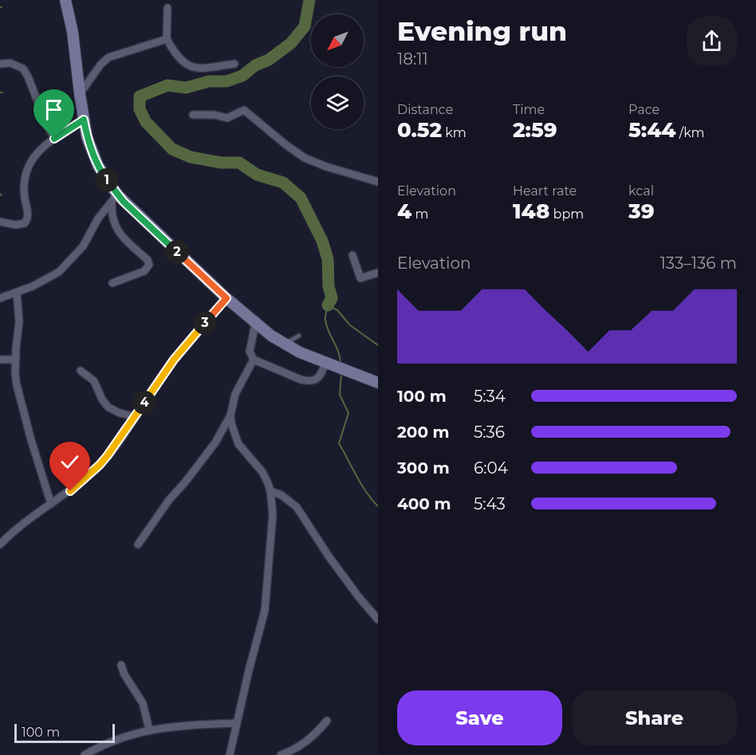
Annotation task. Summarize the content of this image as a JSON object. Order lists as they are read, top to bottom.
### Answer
{
  "scale_bar": "100 m",
  "north": "bottom left",
  "page": {
    "heading": ["Evening run", "18:11"],
    "stats": [
      ["Distance", "0.52 km"],
      ["Time", "2:59"],
      ["Pace", "5:44 /km"],
      ["Elevation", "4 m"],
      ["Heart rate", "148 bpm"],
      ["kcal", "39"]
    ],
    "pins": [
      "1",
      "2",
      "3",
      "4"
    ],
    "chart": ["Elevation", "133–136 m"],
    "list": [
      {
        "name": "100 m",
        "note": "5:34"
      },
      {
        "name": "200 m",
        "note": "5:36"
      },
      {
        "name": "300 m",
        "note": "6:04"
      },
      {
        "name": "400 m",
        "note": "5:43"
      }
    ],
    "buttons": ["Save", "Share"],
    "scale": "100 m"
  }
}
